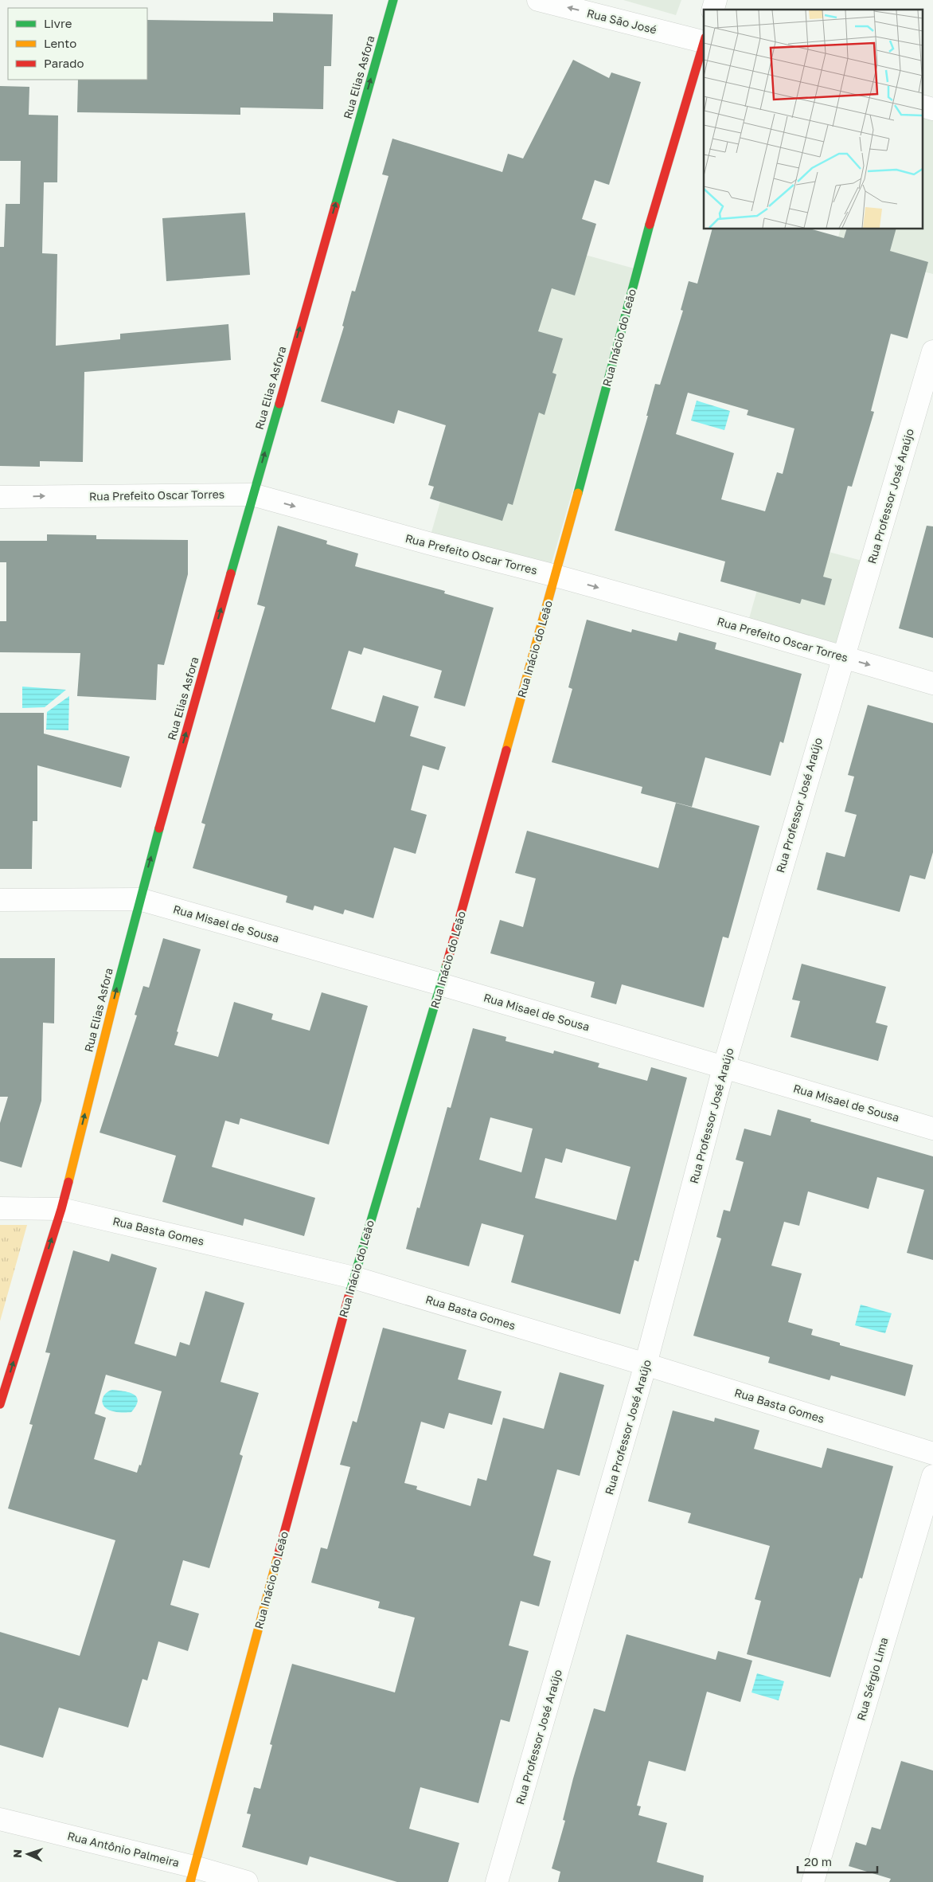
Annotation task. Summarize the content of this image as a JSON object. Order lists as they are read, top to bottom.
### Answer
{
  "streets": {
    "street": [
      "Rua São José",
      "Rua Elias Asfora",
      "Rua Inácio do Leão",
      "Rua Prefeito Oscar Torres",
      "Rua Professor José Araújo",
      "Rua Misael de Sousa",
      "Rua Basta Gomes",
      "Rua Sérgio Lima",
      "Rua Antônio Palmeira"
    ]
  },
  "crossings": [
    ["Rua Elias Asfora", "Rua Prefeito Oscar Torres"],
    ["Rua Elias Asfora", "Rua Misael de Sousa"],
    ["Rua Elias Asfora", "Rua Basta Gomes"],
    ["Rua Inácio do Leão", "Rua Prefeito Oscar Torres"],
    ["Rua Inácio do Leão", "Rua Misael de Sousa"],
    ["Rua Inácio do Leão", "Rua Basta Gomes"],
    ["Rua Inácio do Leão", "Rua Antônio Palmeira"],
    ["Rua Prefeito Oscar Torres", "Rua Professor José Araújo"],
    ["Rua Professor José Araújo", "Rua Misael de Sousa"],
    ["Rua Professor José Araújo", "Rua Basta Gomes"]
  ],
  "one_way": ["Rua São José", "Rua Elias Asfora", "Rua Prefeito Oscar Torres"],
  "legend": ["Livre", "Lento", "Parado"],
  "scale_bar": "20 m",
  "north": "left"
}
